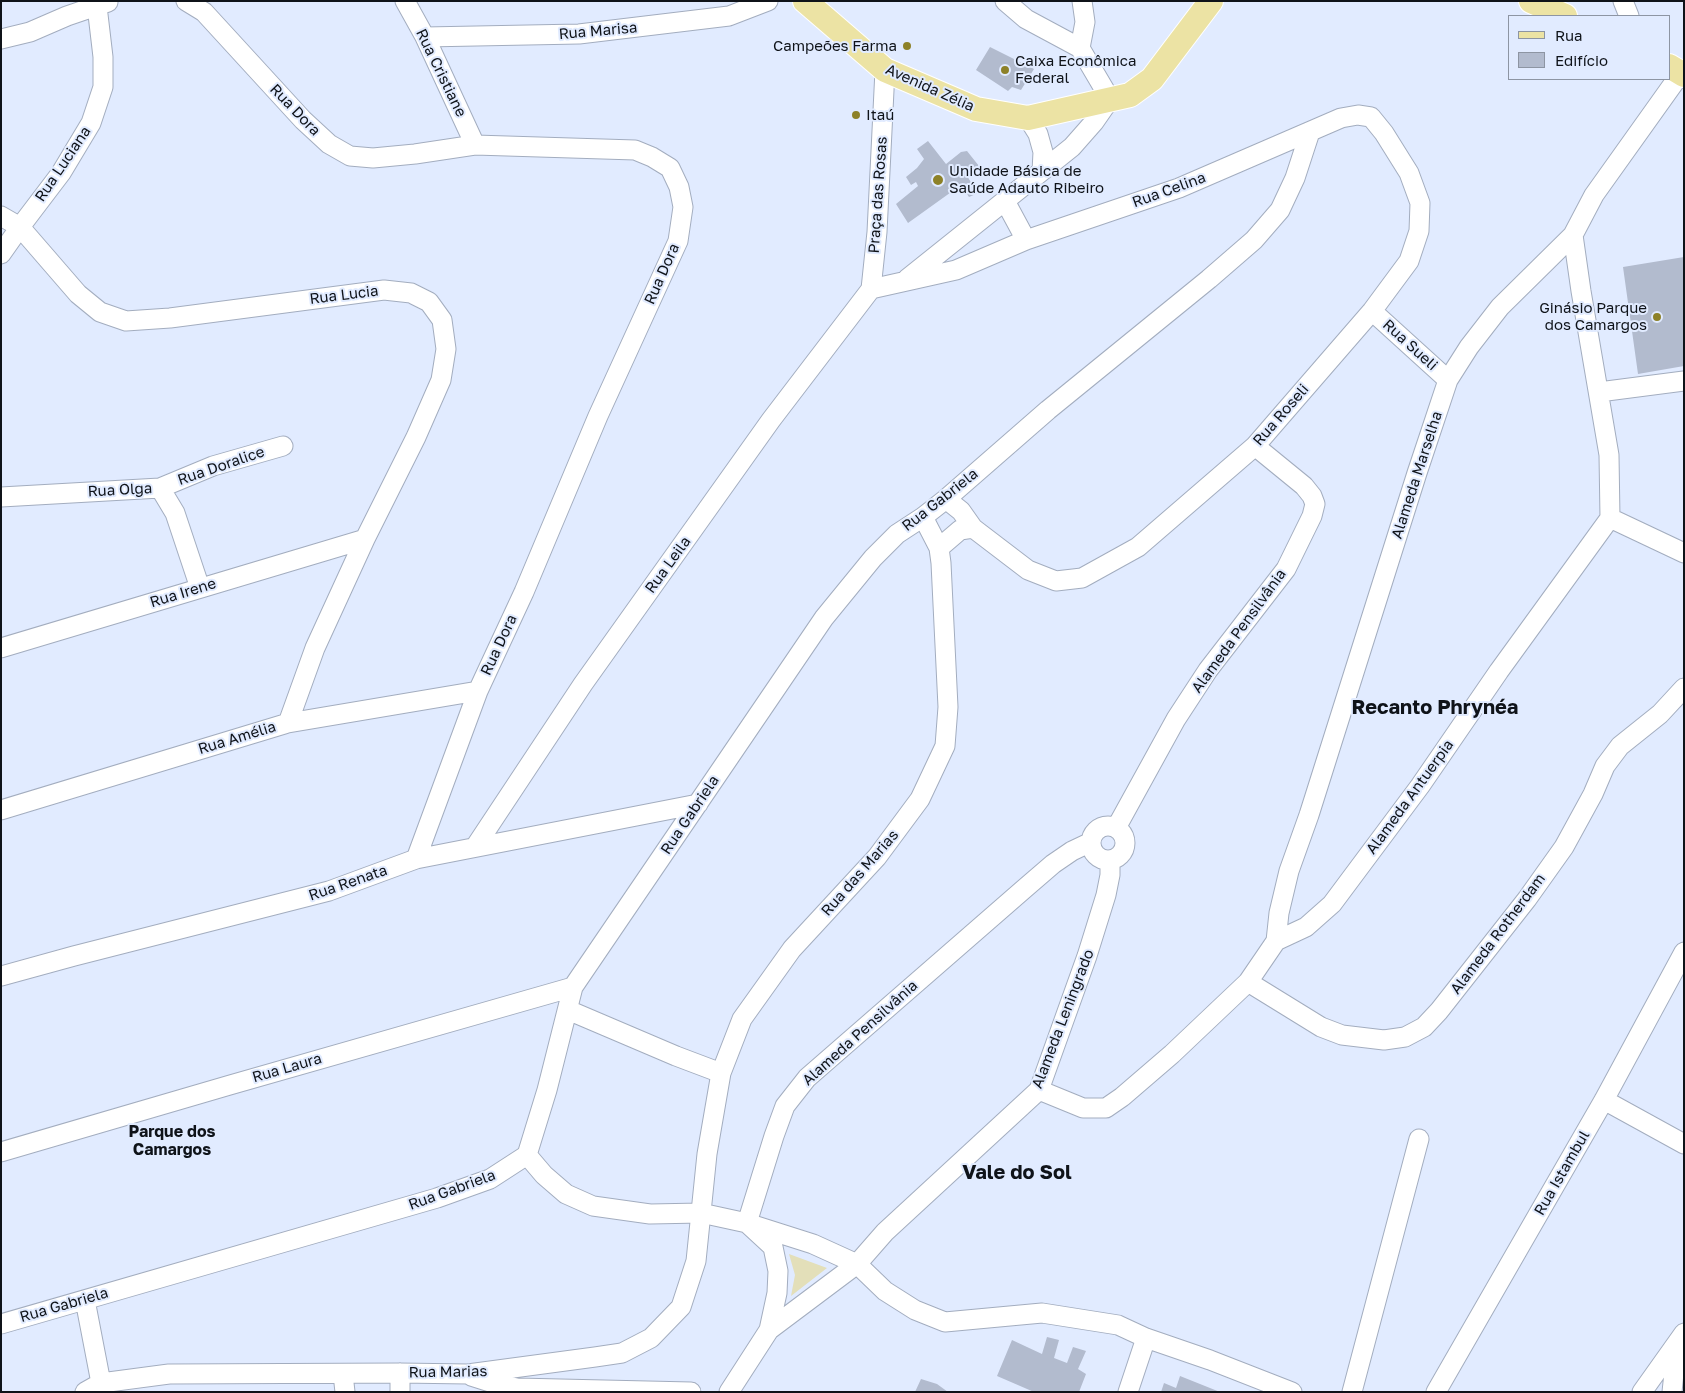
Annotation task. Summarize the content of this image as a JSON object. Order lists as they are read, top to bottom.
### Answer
{
  "streets": {
    "main road": ["Avenida Zélia"],
    "street": [
      "Rua Marisa",
      "Rua Cristiane",
      "Rua Dora",
      "Rua Luciana",
      "Rua Celina",
      "Praça das Rosas",
      "Rua Lucia",
      "Rua Sueli",
      "Rua Roseli",
      "Rua Doralice",
      "Alameda Marselha",
      "Rua Olga",
      "Rua Gabriela",
      "Rua Leila",
      "Rua Irene",
      "Alameda Pensilvânia",
      "Rua Amélia",
      "Alameda Antuerpia",
      "Rua das Marias",
      "Rua Renata",
      "Alameda Rotherdam",
      "Alameda Leningrado",
      "Rua Laura",
      "Rua Istambul",
      "Rua Marias"
    ]
  },
  "crossings": [
    ["Rua Marisa", "Rua Cristiane"],
    ["Rua Cristiane", "Rua Dora"],
    ["Avenida Zélia", "Praça das Rosas"],
    ["Rua Dora", "Rua Amélia"],
    ["Rua Dora", "Rua Renata"],
    ["Rua Luciana", "Rua Lucia"],
    ["Rua Celina", "Praça das Rosas"],
    ["Rua Celina", "Rua Roseli"],
    ["Rua Celina", "Rua Gabriela"],
    ["Rua Celina", "Rua Leila"],
    ["Praça das Rosas", "Rua Leila"],
    ["Rua Lucia", "Rua Irene"],
    ["Rua Lucia", "Rua Amélia"],
    ["Rua Sueli", "Rua Roseli"],
    ["Rua Sueli", "Alameda Marselha"],
    ["Rua Roseli", "Rua Gabriela"],
    ["Rua Roseli", "Alameda Pensilvânia"],
    ["Rua Doralice", "Rua Olga"],
    ["Alameda Marselha", "Alameda Antuerpia"],
    ["Rua Olga", "Rua Irene"],
    ["Rua Gabriela", "Rua das Marias"],
    ["Rua Gabriela", "Rua Renata"],
    ["Rua Gabriela", "Rua Laura"],
    ["Rua Leila", "Rua Renata"],
    ["Alameda Pensilvânia", "Alameda Leningrado"],
    ["Rua das Marias", "Rua Marias"]
  ],
  "districts": ["Recanto Phrynéa", "Parque dos Camargos", "Vale do Sol"],
  "places": [
    "Campeões Farma",
    "Caixa Econômica Federal",
    "Itaú",
    "Unidade Básica de Saúde Adauto Ribeiro",
    "Ginásio Parque dos Camargos"
  ],
  "legend": ["Rua", "Edifício"]
}
